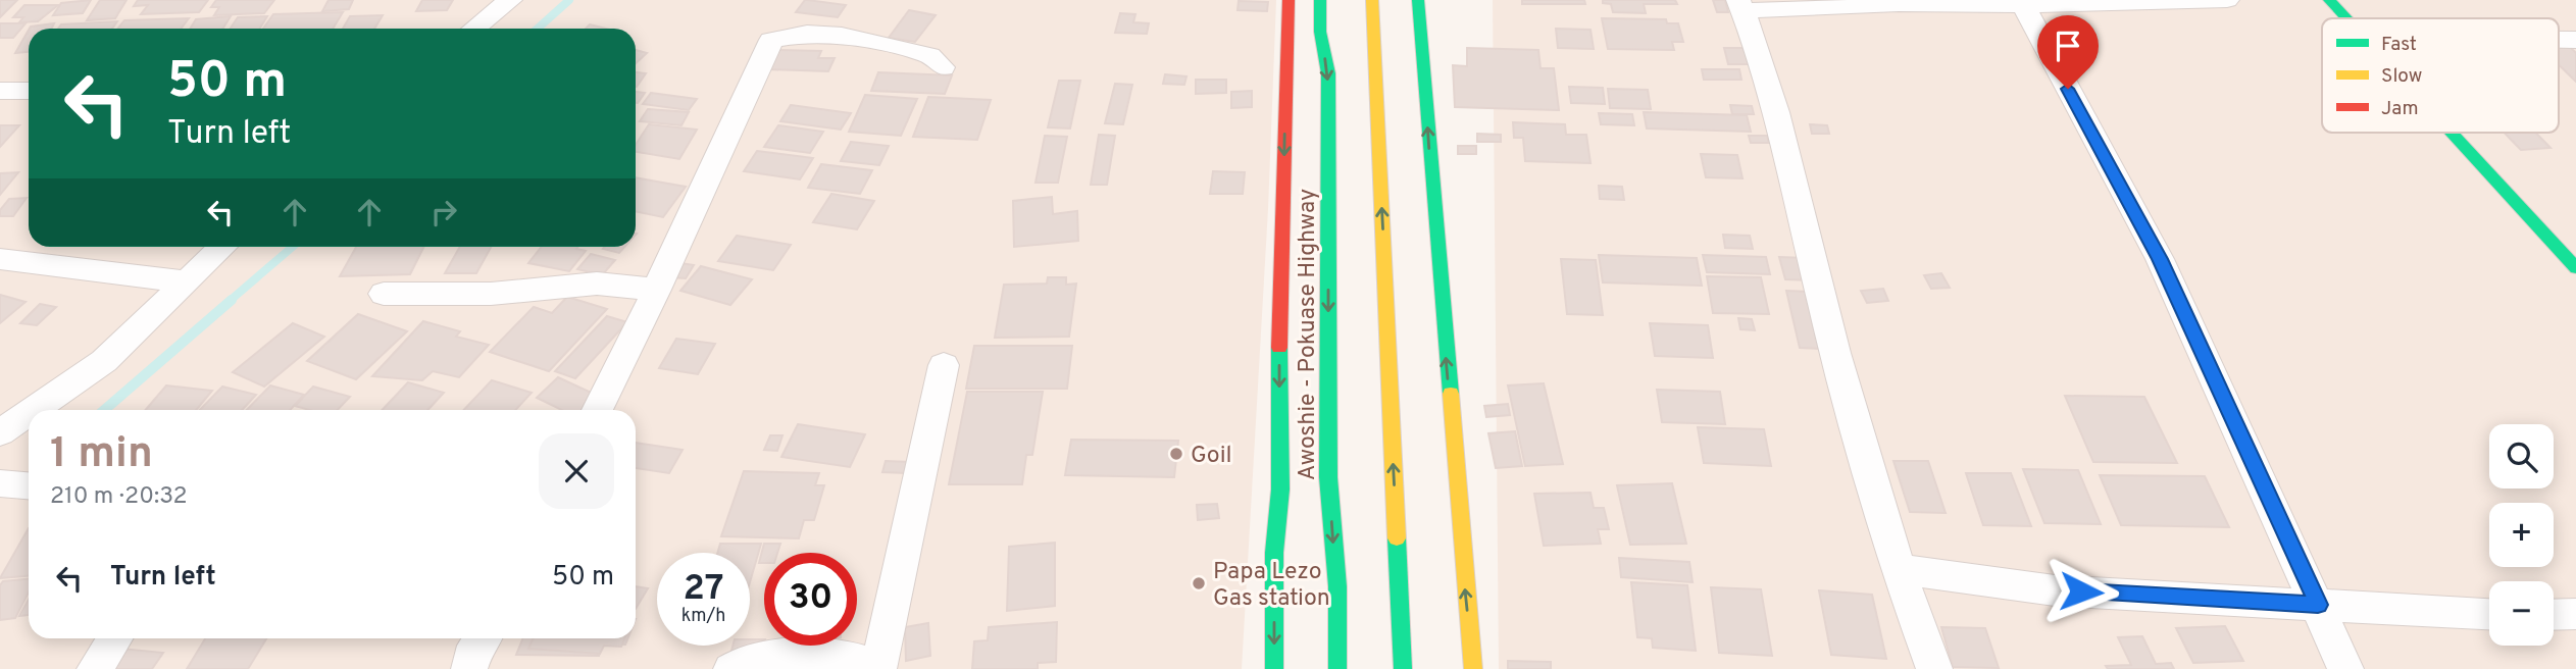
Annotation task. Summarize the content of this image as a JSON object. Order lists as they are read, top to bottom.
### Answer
{
  "streets": {
    "street": ["Awoshie - Pokuase Highway"]
  },
  "places": ["Goil", "Papa Lezo Gas station"],
  "legend": ["Fast", "Slow", "Jam"],
  "page": {
    "turn": ["50 m", "Turn left"],
    "heading": ["1 min", "210 m · 20:32"],
    "map_buttons": ["+", "−"],
    "list": [
      {
        "name": "Turn left",
        "value": "50 m"
      }
    ],
    "speed": "27 km/h",
    "limit": "30"
  }
}
